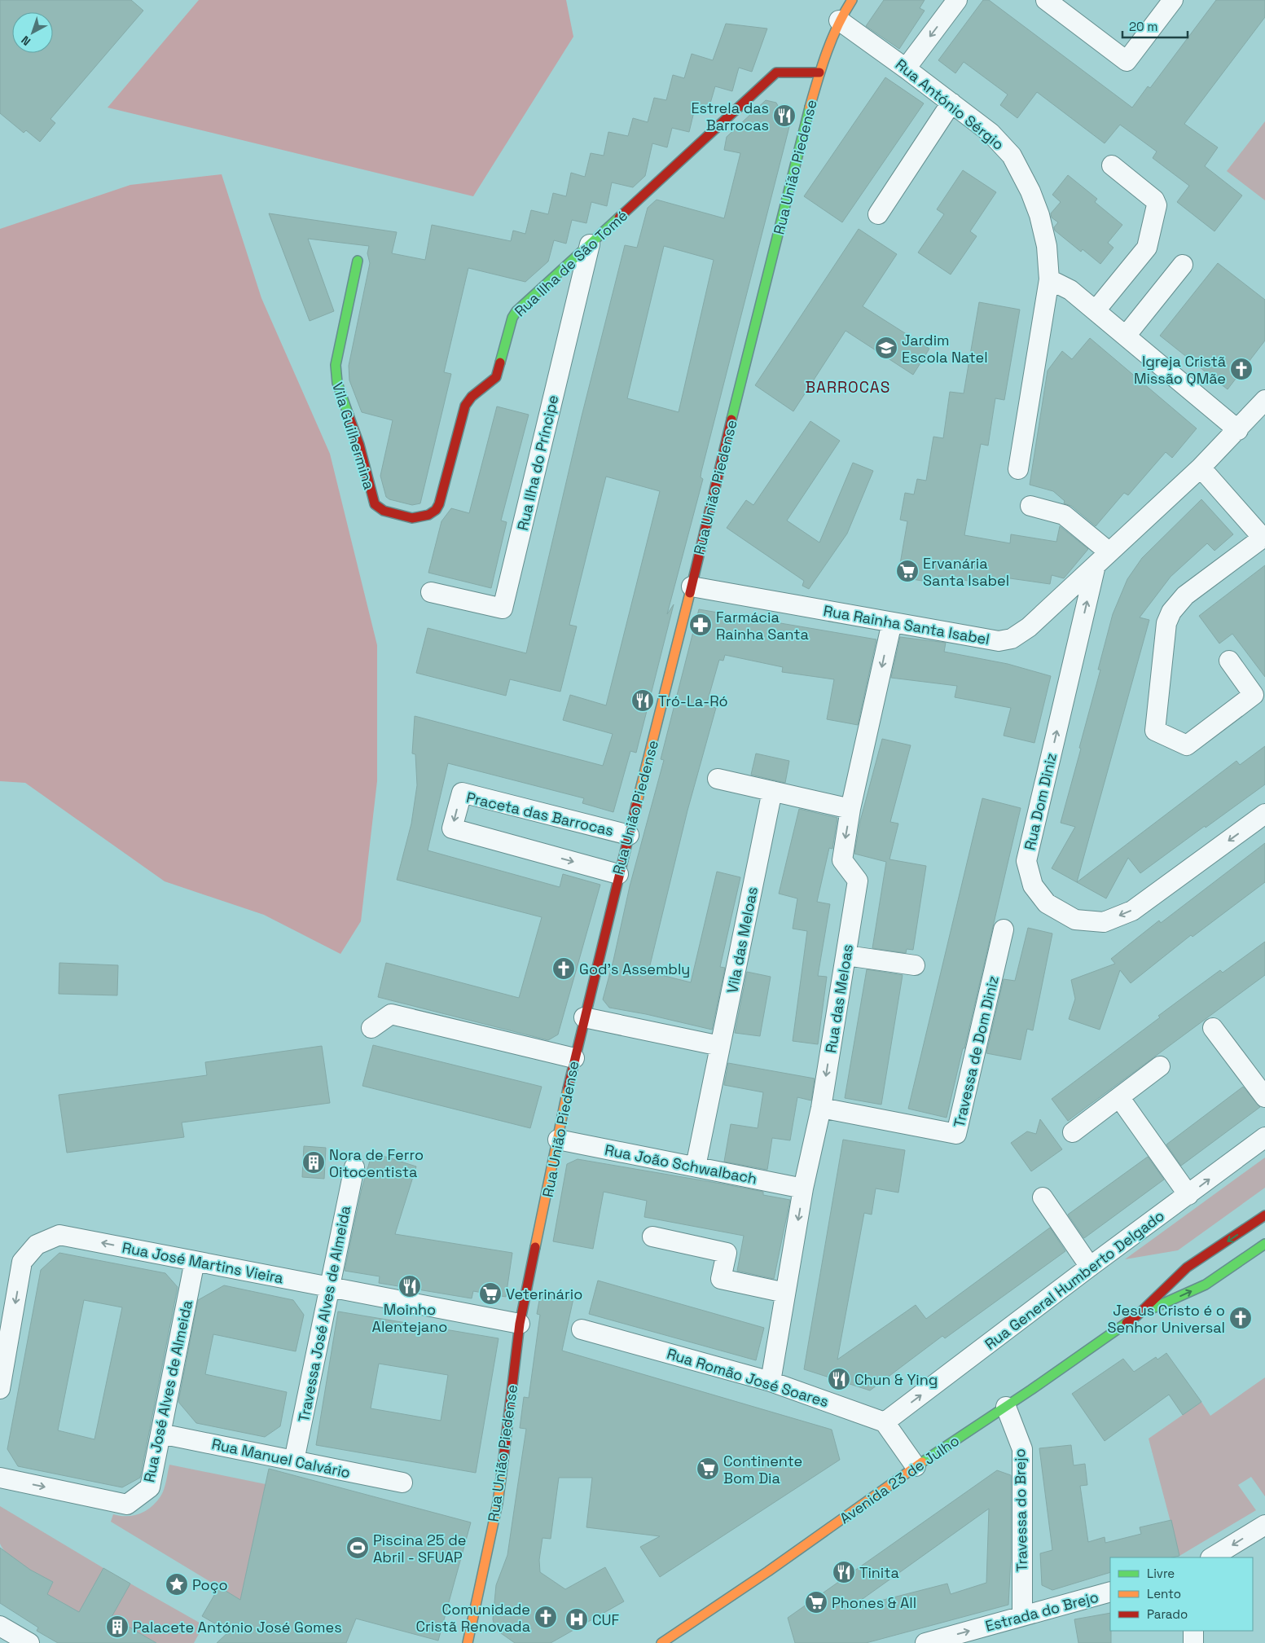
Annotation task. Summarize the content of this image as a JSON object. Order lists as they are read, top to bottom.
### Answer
{
  "streets": {
    "street": [
      "Rua António Sérgio",
      "Rua União Piedense",
      "Rua Ilha de São Tomé",
      "Vila Guilhermina",
      "Rua Ilha do Príncipe",
      "Rua Rainha Santa Isabel",
      "Rua Dom Diniz",
      "Praceta das Barrocas",
      "Vila das Meloas",
      "Rua das Meloas",
      "Travessa de Dom Diniz",
      "Rua João Schwalbach",
      "Rua José Martins Vieira",
      "Rua General Humberto Delgado",
      "Travessa José Alves de Almeida",
      "Rua Romão José Soares",
      "Rua José Alves de Almeida",
      "Rua Manuel Calvário",
      "Avenida 23 de Julho",
      "Travessa do Brejo",
      "Estrada do Brejo"
    ]
  },
  "crossings": [
    ["Rua António Sérgio", "Rua União Piedense"],
    ["Rua União Piedense", "Rua Ilha de São Tomé"],
    ["Rua União Piedense", "Rua Rainha Santa Isabel"],
    ["Rua União Piedense", "Praceta das Barrocas"],
    ["Rua União Piedense", "Rua João Schwalbach"],
    ["Rua União Piedense", "Rua José Martins Vieira"],
    ["Rua Ilha de São Tomé", "Vila Guilhermina"],
    ["Rua Ilha de São Tomé", "Rua Ilha do Príncipe"],
    ["Rua Rainha Santa Isabel", "Rua Dom Diniz"],
    ["Rua Rainha Santa Isabel", "Rua das Meloas"],
    ["Vila das Meloas", "Rua João Schwalbach"],
    ["Rua das Meloas", "Travessa de Dom Diniz"],
    ["Rua das Meloas", "Rua João Schwalbach"],
    ["Rua das Meloas", "Rua Romão José Soares"],
    ["Rua José Martins Vieira", "Travessa José Alves de Almeida"],
    ["Rua José Martins Vieira", "Rua José Alves de Almeida"],
    ["Rua General Humberto Delgado", "Rua Romão José Soares"],
    ["Travessa José Alves de Almeida", "Rua Manuel Calvário"],
    ["Rua José Alves de Almeida", "Rua Manuel Calvário"],
    ["Avenida 23 de Julho", "Travessa do Brejo"],
    ["Travessa do Brejo", "Estrada do Brejo"]
  ],
  "one_way": ["Rua das Meloas", "Rua General Humberto Delgado", "Estrada do Brejo"],
  "districts": ["BARROCAS"],
  "places": {
    "restaurant": [
      "Estrela das Barrocas",
      "Tró-La-Ró",
      "Moinho Alentejano",
      "Chun & Ying",
      "Tinita"
    ],
    "school or university": ["Jardim Escola Natel"],
    "church": [
      "Igreja Cristã Missão QMãe",
      "God's Assembly",
      "Jesus Cristo é o Senhor Universal",
      "Comunidade Cristã Renovada"
    ],
    "supermarket": [
      "Ervanária Santa Isabel",
      "Veterinário",
      "Continente Bom Dia",
      "Phones & All"
    ],
    "pharmacy": ["Farmácia Rainha Santa"],
    "building": ["Nora de Ferro Oitocentista", "Palacete António José Gomes"],
    "sports": ["Piscina 25 de Abril - SFUAP"],
    "place": ["Poço"],
    "hospital": ["CUF"]
  },
  "legend": ["Livre", "Lento", "Parado"],
  "scale_bar": "20 m",
  "north": "bottom left"
}
